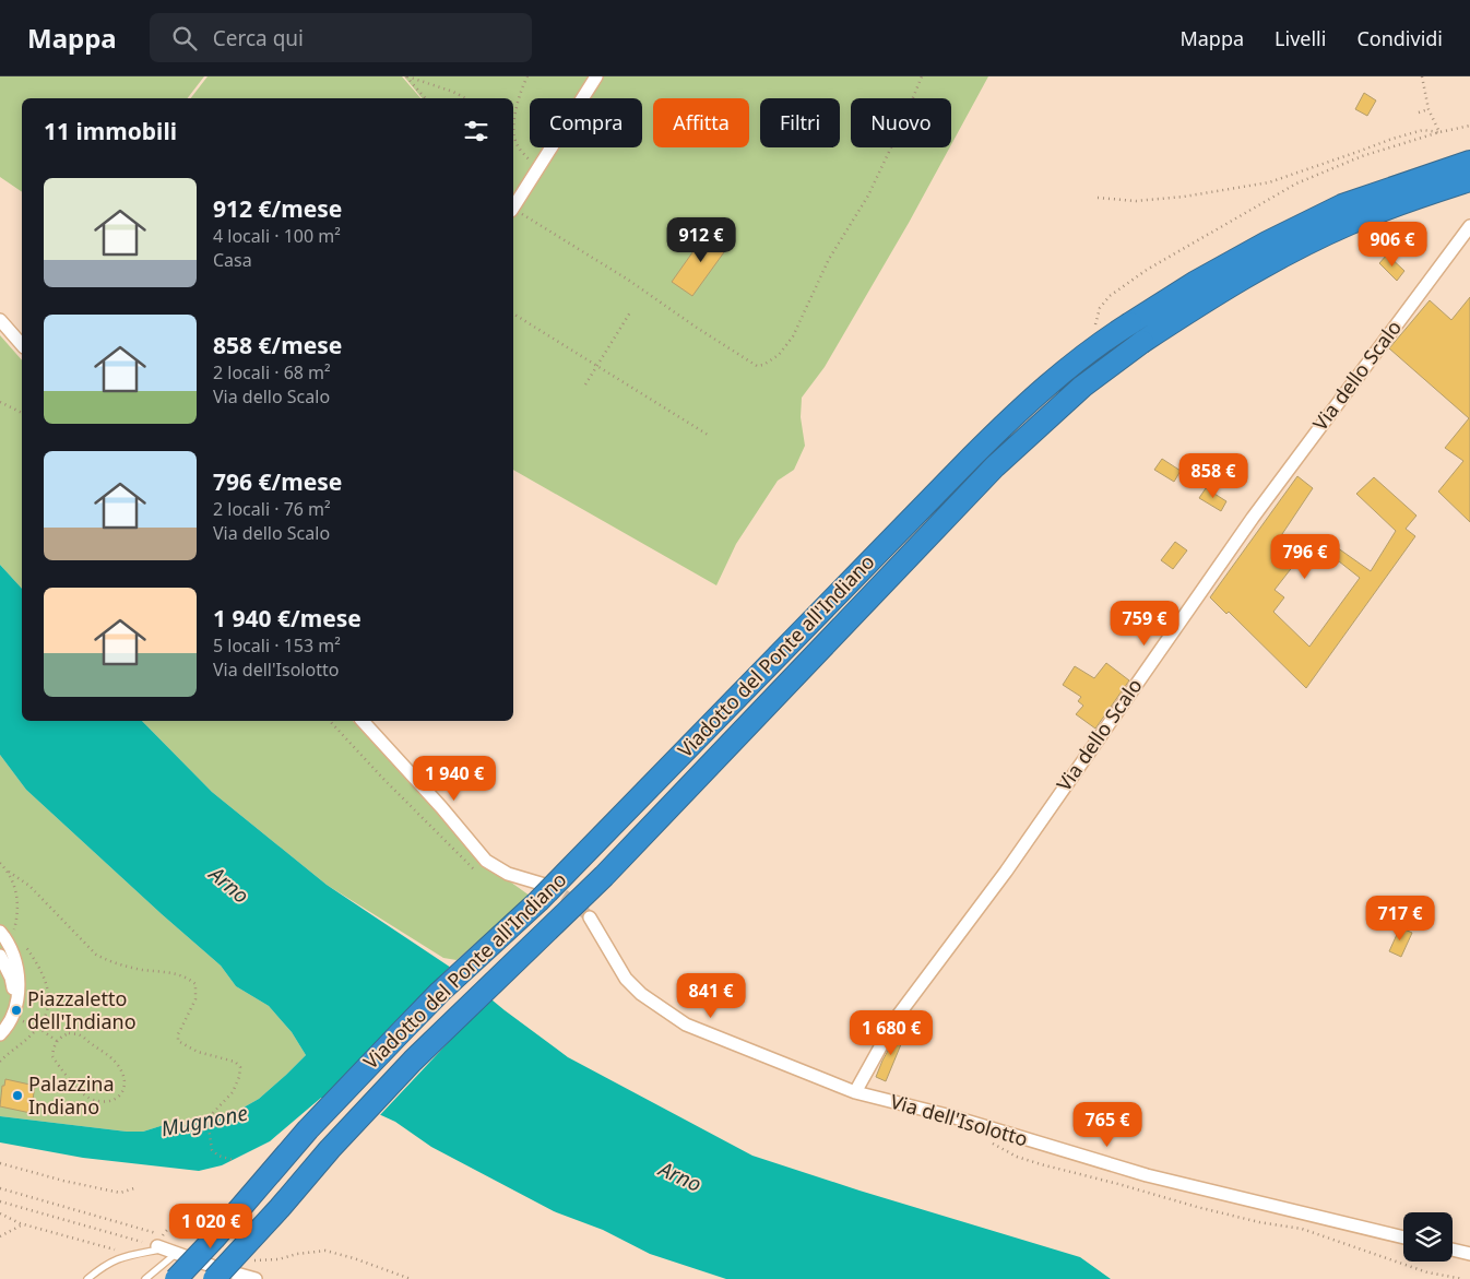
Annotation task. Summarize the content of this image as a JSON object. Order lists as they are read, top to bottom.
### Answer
{
  "streets": {
    "highway": ["Viadotto del Ponte all'Indiano"],
    "street": ["Via dello Scalo", "Via dell'Isolotto"]
  },
  "crossings": [
    ["Via dello Scalo", "Via dell'Isolotto"]
  ],
  "water": ["Arno", "Mugnone"],
  "places": ["Piazzaletto dell'Indiano", "Palazzina Indiano"],
  "page": {
    "header": "Mappa",
    "search": "Cerca qui",
    "nav": ["Mappa", "Livelli", "Condividi"],
    "chip": [
      "Compra",
      "Affitta",
      "Filtri",
      "Nuovo"
    ],
    "heading": "11 immobili",
    "list": [
      {
        "name": "912 €/mese",
        "note": "4 locali · 100 m² · Casa"
      },
      {
        "name": "858 €/mese",
        "note": "2 locali · 68 m² · Via dello Scalo"
      },
      {
        "name": "796 €/mese",
        "note": "2 locali · 76 m² · Via dello Scalo"
      },
      {
        "name": "1 940 €/mese",
        "note": "5 locali · 153 m² · Via dell'Isolotto"
      }
    ],
    "price": [
      "912 €",
      "906 €",
      "858 €",
      "796 €",
      "759 €",
      "1 940 €",
      "717 €",
      "841 €",
      "1 680 €",
      "765 €",
      "1 020 €"
    ]
  }
}
